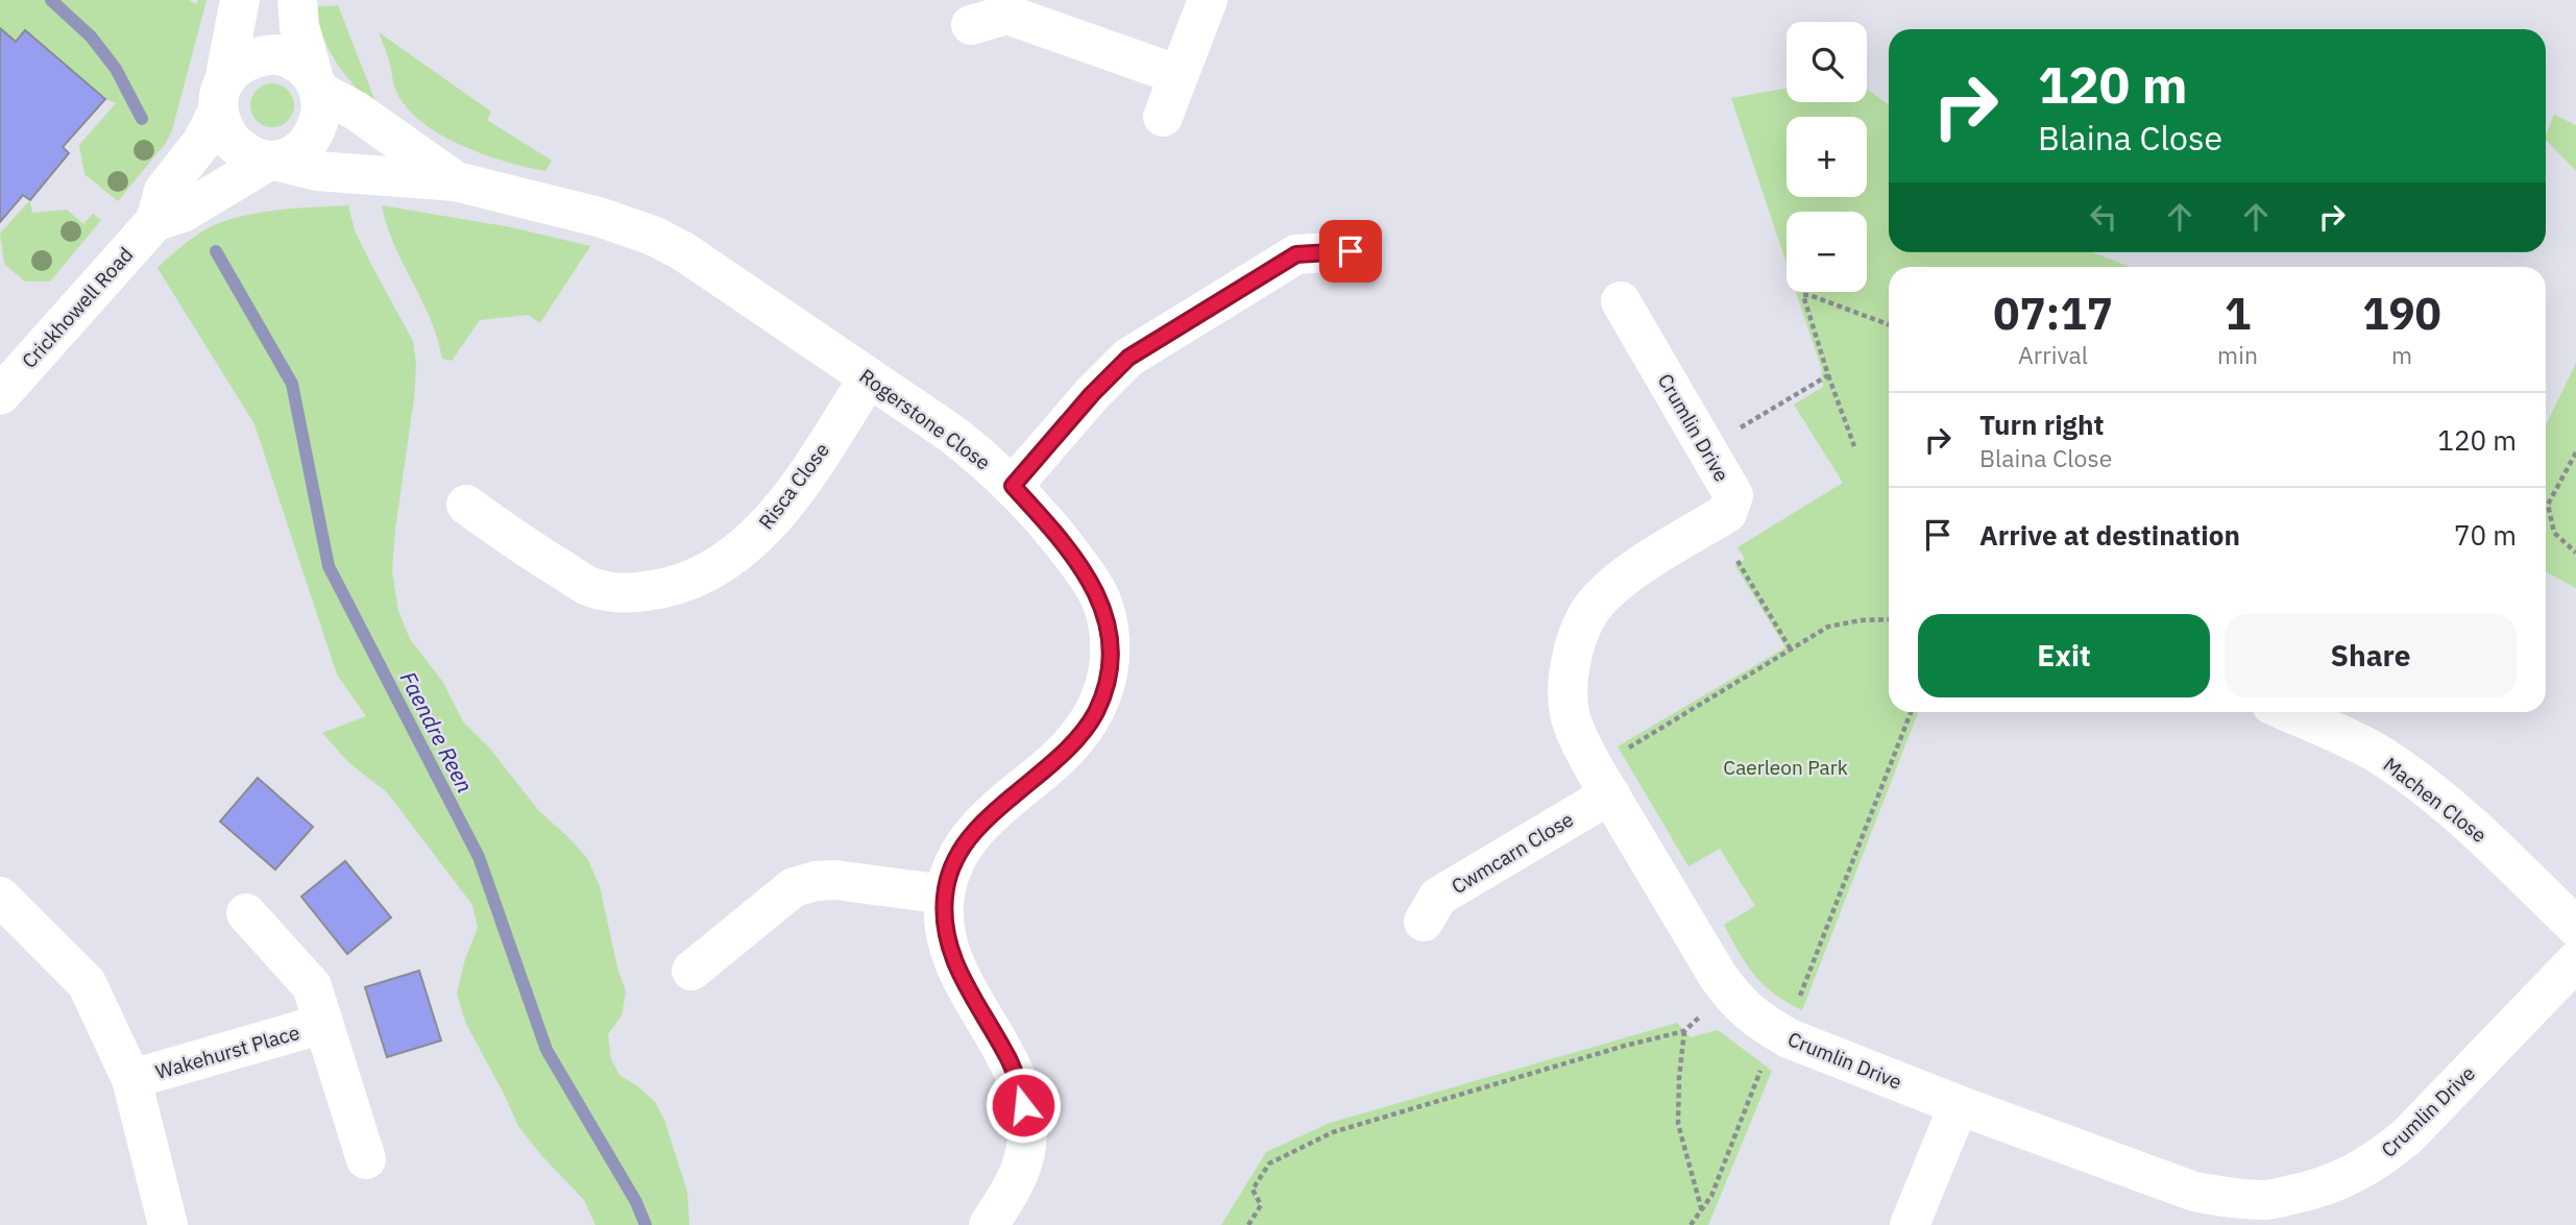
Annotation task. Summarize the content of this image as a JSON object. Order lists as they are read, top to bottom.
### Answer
{
  "streets": {
    "street": [
      "Crickhowell Road",
      "Rogerstone Close",
      "Crumlin Drive",
      "Risca Close",
      "Machen Close",
      "Cwmcarn Close",
      "Wakehurst Place"
    ]
  },
  "crossings": [
    ["Crickhowell Road", "Rogerstone Close"],
    ["Rogerstone Close", "Risca Close"],
    ["Crumlin Drive", "Cwmcarn Close"]
  ],
  "water": ["Faendre Reen"],
  "parks": ["Caerleon Park"],
  "page": {
    "map_buttons": ["+", "−"],
    "turn": ["120 m", "Blaina Close"],
    "eta": [
      "07:17",
      "Arrival",
      "1",
      "min",
      "190",
      "m"
    ],
    "list": [
      {
        "name": "Turn right",
        "note": "Blaina Close",
        "value": "120 m"
      },
      {
        "name": "Arrive at destination",
        "value": "70 m"
      }
    ],
    "buttons": ["Exit", "Share"]
  }
}
